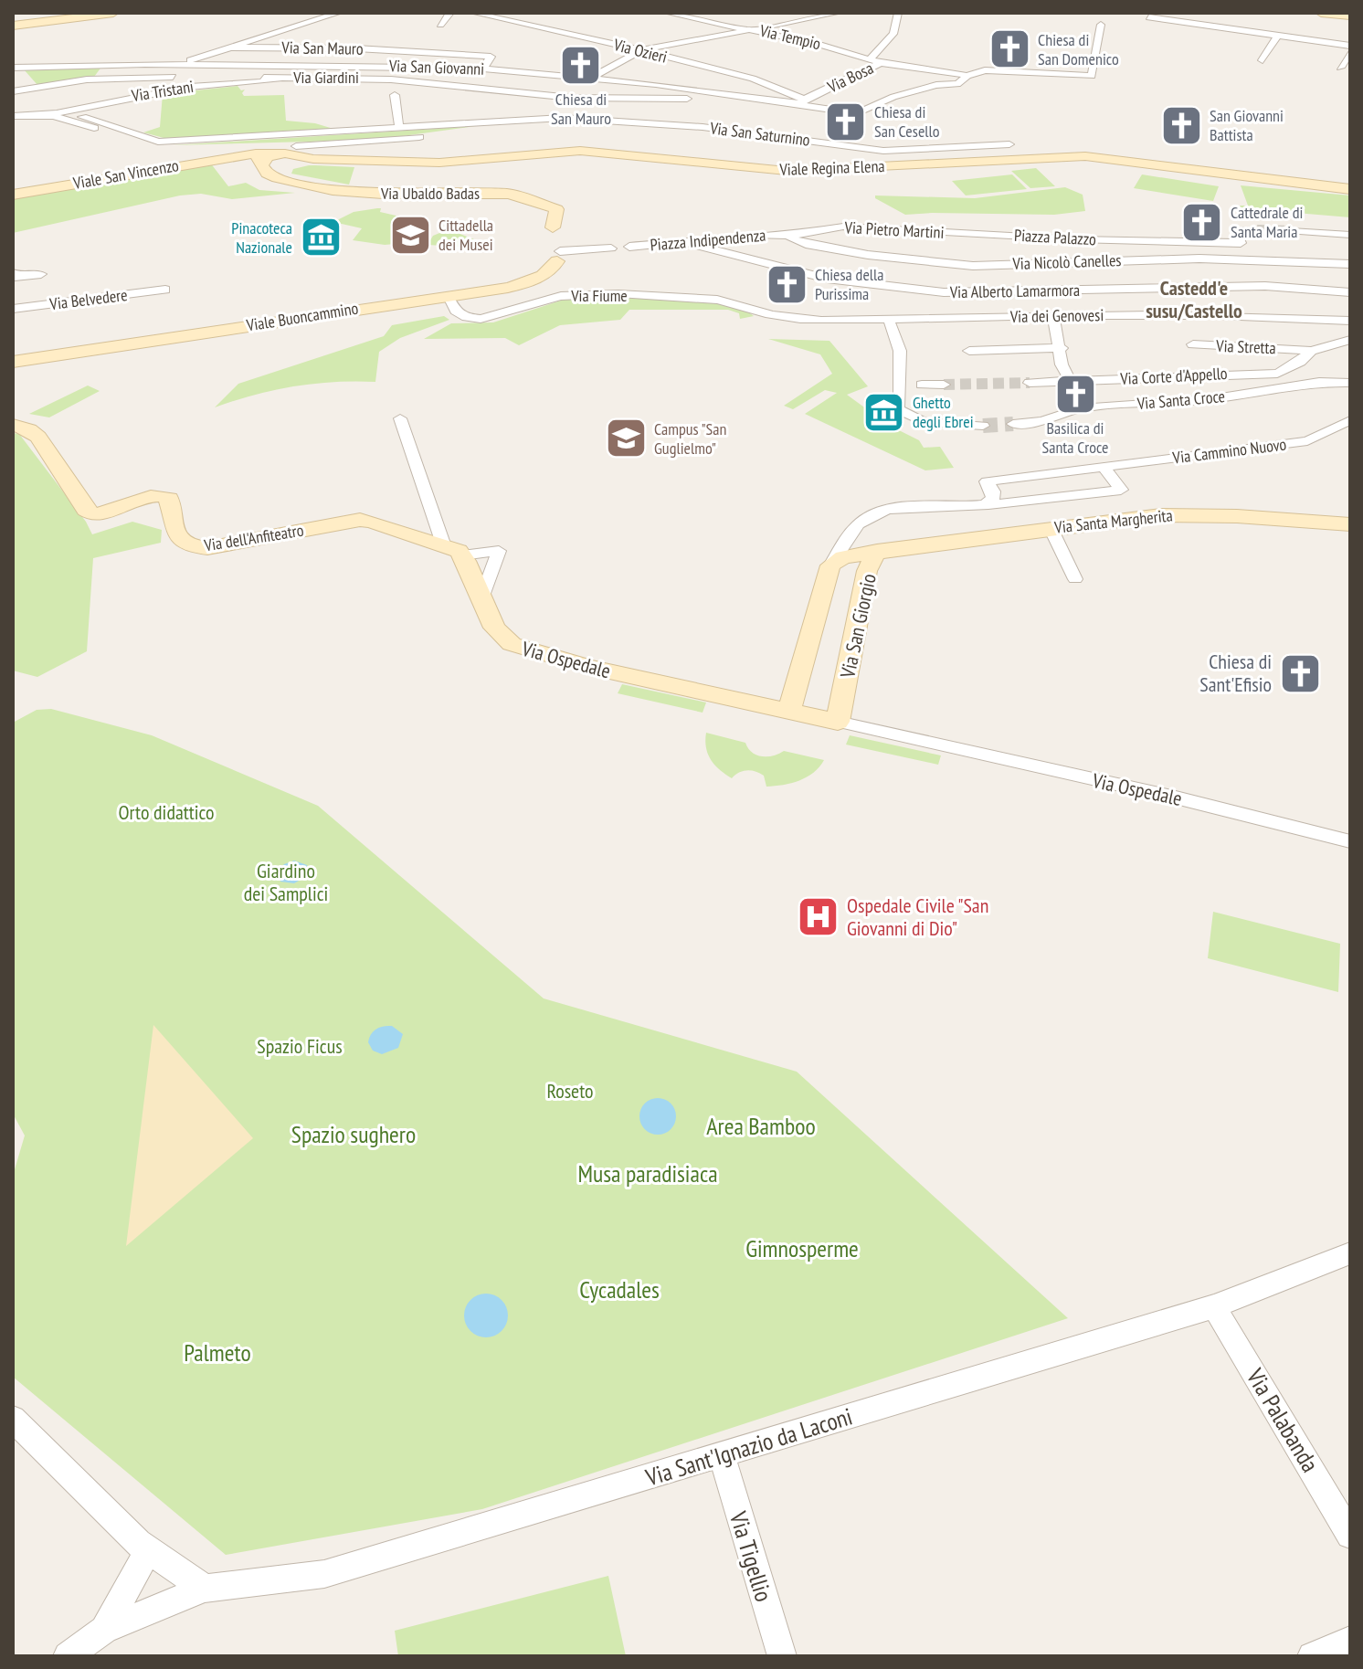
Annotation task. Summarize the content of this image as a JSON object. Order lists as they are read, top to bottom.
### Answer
{
  "streets": {
    "street": [
      "Via Tempio",
      "Via San Mauro",
      "Via Ozieri",
      "Via San Giovanni",
      "Via Giardini",
      "Via Bosa",
      "Via Tristani",
      "Via San Saturnino",
      "Viale Regina Elena",
      "Viale San Vincenzo",
      "Via Ubaldo Badas",
      "Via Pietro Martini",
      "Piazza Palazzo",
      "Piazza Indipendenza",
      "Via Nicolò Canelles",
      "Via Alberto Lamarmora",
      "Via Fiume",
      "Via Belvedere",
      "Via dei Genovesi",
      "Viale Buoncammino",
      "Via Stretta",
      "Via Corte d'Appello",
      "Via Santa Croce",
      "Via Cammino Nuovo",
      "Via Santa Margherita",
      "Via dell'Anfiteatro",
      "Via San Giorgio",
      "Via Ospedale",
      "Via Palabanda",
      "Via Sant'Ignazio da Laconi",
      "Via Tigellio"
    ]
  },
  "crossings": [
    ["Via Tempio", "Via Bosa"],
    ["Via San Mauro", "Via San Giovanni"],
    ["Via Ozieri", "Via San Giovanni"],
    ["Via Ozieri", "Via Bosa"],
    ["Via San Giovanni", "Via Giardini"],
    ["Via San Giovanni", "Via Bosa"],
    ["Via Giardini", "Via Tristani"],
    ["Via Tristani", "Via San Saturnino"],
    ["Via San Saturnino", "Viale Regina Elena"],
    ["Via San Saturnino", "Viale San Vincenzo"],
    ["Via San Saturnino", "Via Ubaldo Badas"],
    ["Viale Regina Elena", "Viale San Vincenzo"],
    ["Viale Regina Elena", "Via Ubaldo Badas"],
    ["Viale San Vincenzo", "Via Ubaldo Badas"],
    ["Via Ubaldo Badas", "Viale Buoncammino"],
    ["Via Pietro Martini", "Piazza Palazzo"],
    ["Via Pietro Martini", "Piazza Indipendenza"],
    ["Via Pietro Martini", "Via Nicolò Canelles"],
    ["Piazza Indipendenza", "Via Nicolò Canelles"],
    ["Piazza Indipendenza", "Via Alberto Lamarmora"],
    ["Via Fiume", "Via dei Genovesi"],
    ["Via Fiume", "Viale Buoncammino"],
    ["Via Stretta", "Via Corte d'Appello"],
    ["Via Santa Margherita", "Via San Giorgio"],
    ["Via San Giorgio", "Via Ospedale"],
    ["Via Palabanda", "Via Sant'Ignazio da Laconi"],
    ["Via Sant'Ignazio da Laconi", "Via Tigellio"]
  ],
  "districts": ["Castedd'e susu/Castello"],
  "parks": [
    "Orto didattico",
    "Giardino dei Samplici",
    "Spazio Ficus",
    "Roseto",
    "Area Bamboo",
    "Spazio sughero",
    "Musa paradisiaca",
    "Gimnosperme",
    "Cycadales",
    "Palmeto"
  ],
  "places": {
    "church": [
      "Chiesa di San Domenico",
      "Chiesa di San Mauro",
      "Chiesa di San Cesello",
      "San Giovanni Battista",
      "Cattedrale di Santa Maria",
      "Chiesa della Purissima",
      "Basilica di Santa Croce",
      "Chiesa di Sant'Efisio"
    ],
    "school or university": ["Cittadella dei Musei", "Campus \"San Guglielmo\""],
    "museum": ["Pinacoteca Nazionale", "Ghetto degli Ebrei"],
    "hospital": ["Ospedale Civile \"San Giovanni di Dio\""]
  }
}
